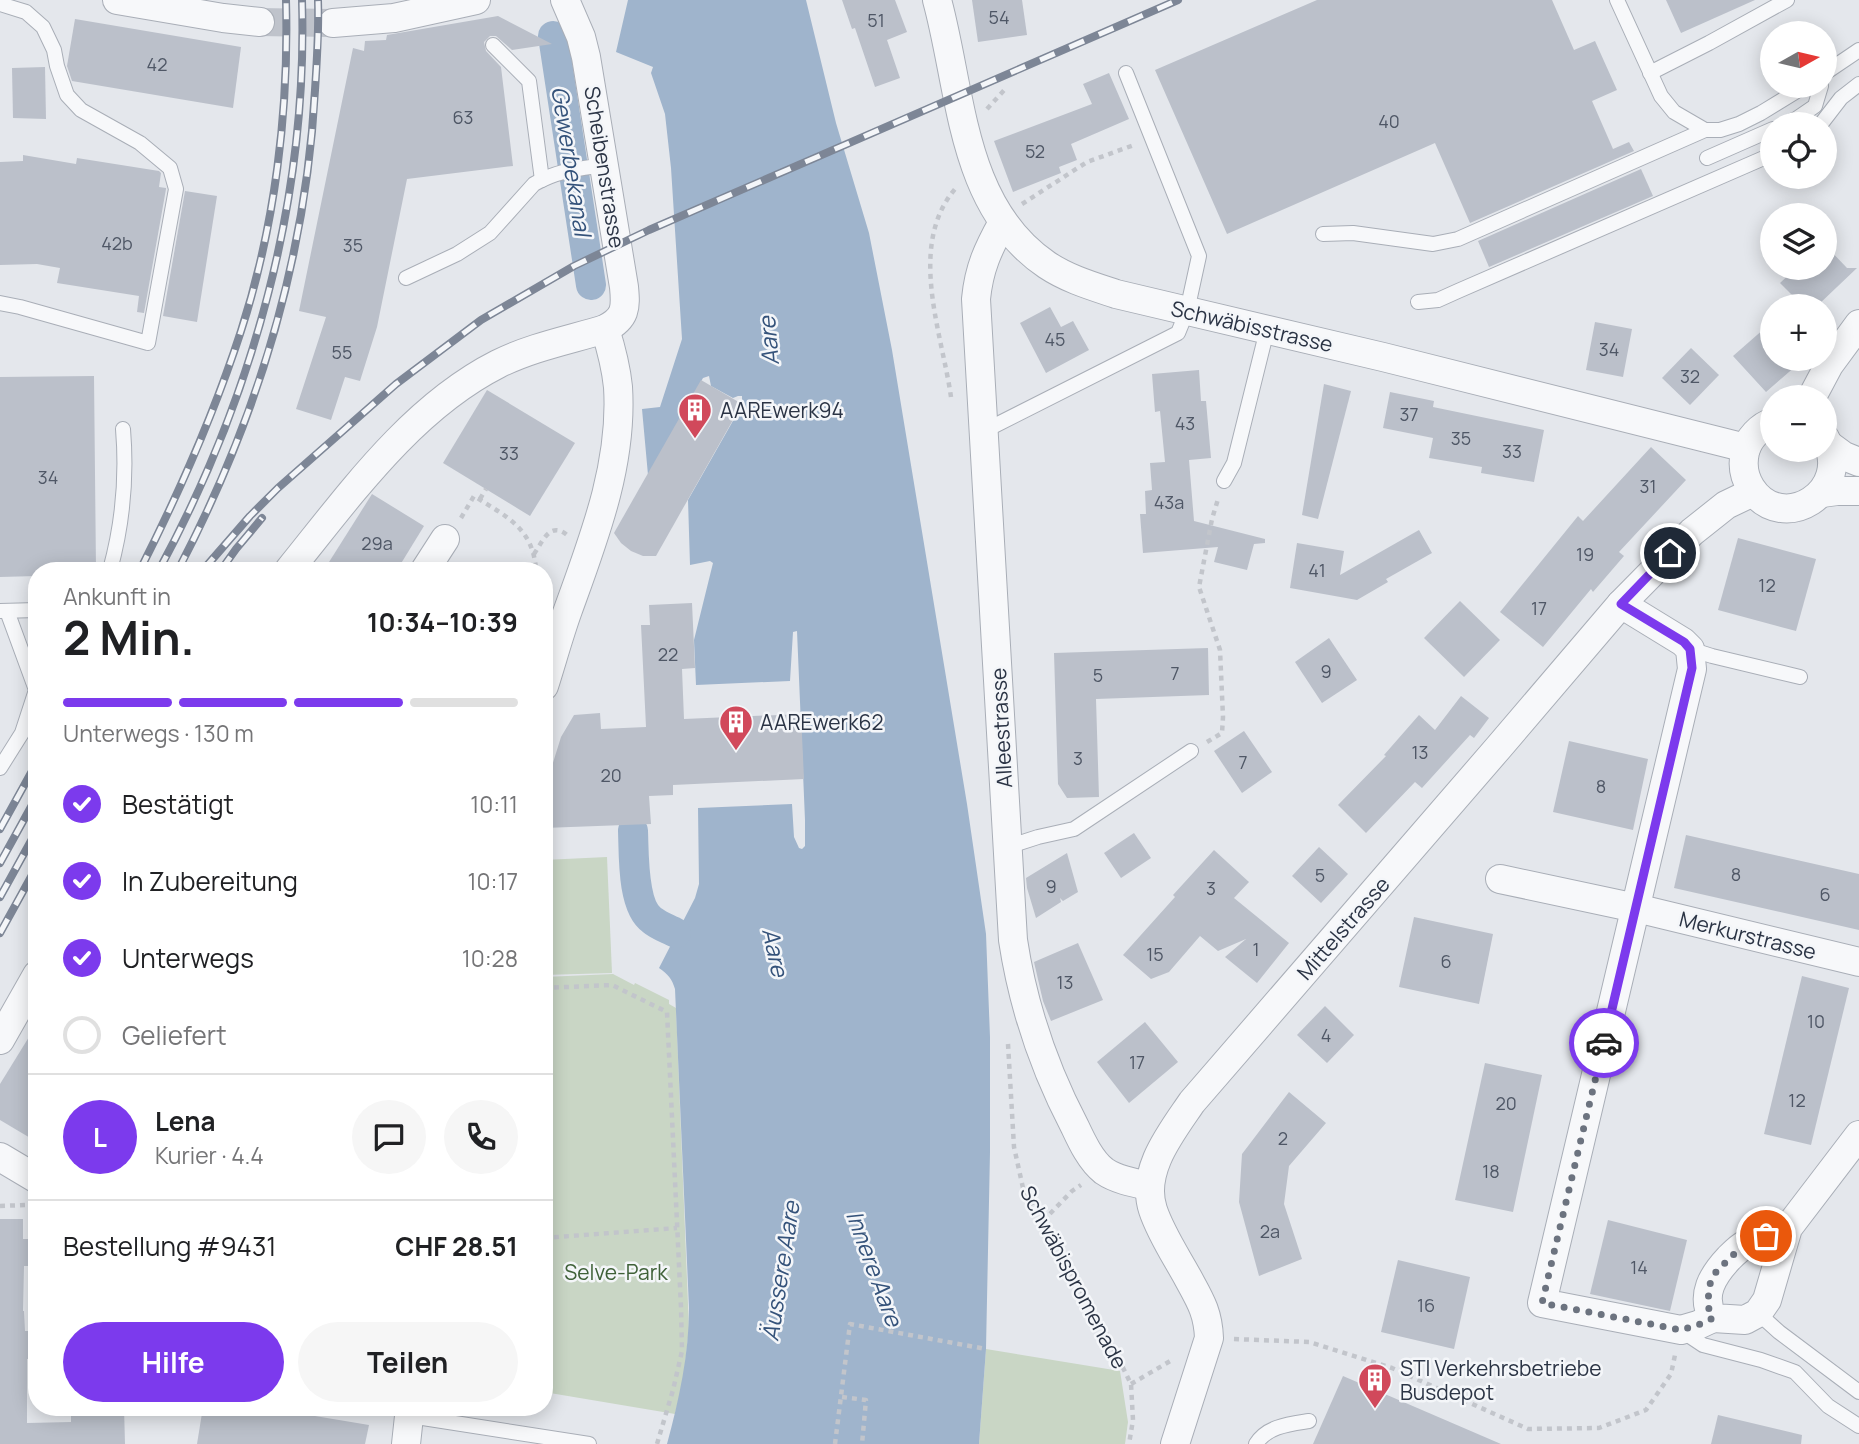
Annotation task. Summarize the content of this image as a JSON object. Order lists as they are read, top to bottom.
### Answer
{
  "streets": {
    "street": [
      "Scheibenstrasse",
      "Schwäbisstrasse",
      "Alleestrasse",
      "Mittelstrasse",
      "Merkurstrasse"
    ],
    "path": ["Schwäbispromenade"]
  },
  "crossings": [
    ["Schwäbisstrasse", "Alleestrasse"]
  ],
  "water": [
    "Gewerbekanal",
    "Aare",
    "Innere Aare",
    "Äussere Aare"
  ],
  "parks": ["Selve-Park"],
  "places": {
    "building": ["AAREwerk94", "AAREwerk62", "STI Verkehrsbetriebe Busdepot"]
  },
  "house_numbers": [
    "54",
    "51",
    "42",
    "63",
    "40",
    "52",
    "42b",
    "35",
    "45",
    "34",
    "55",
    "32",
    "37",
    "43",
    "35",
    "33",
    "33",
    "34",
    "31",
    "43a",
    "29a",
    "19",
    "41",
    "12",
    "17",
    "22",
    "9",
    "7",
    "5",
    "13",
    "3",
    "7",
    "20",
    "8",
    "8",
    "5",
    "9",
    "3",
    "6",
    "1",
    "15",
    "6",
    "13",
    "10",
    "4",
    "17",
    "12",
    "20",
    "2",
    "18",
    "2a",
    "14",
    "16"
  ],
  "north": "right",
  "page": {
    "map_buttons": ["+", "−"],
    "heading": ["2 Min.", "Ankunft in", "10:34–10:39"],
    "panel": [
      "Lena",
      "Kurier · 4.4",
      "Bestellung #9431",
      "CHF 28.51"
    ],
    "bar": "Unterwegs · 130 m",
    "list": [
      ["Bestätigt", "10:11"],
      ["In Zubereitung", "10:17"],
      ["Unterwegs", "10:28"],
      "Geliefert"
    ],
    "round": "L",
    "buttons": ["Hilfe", "Teilen"]
  }
}
